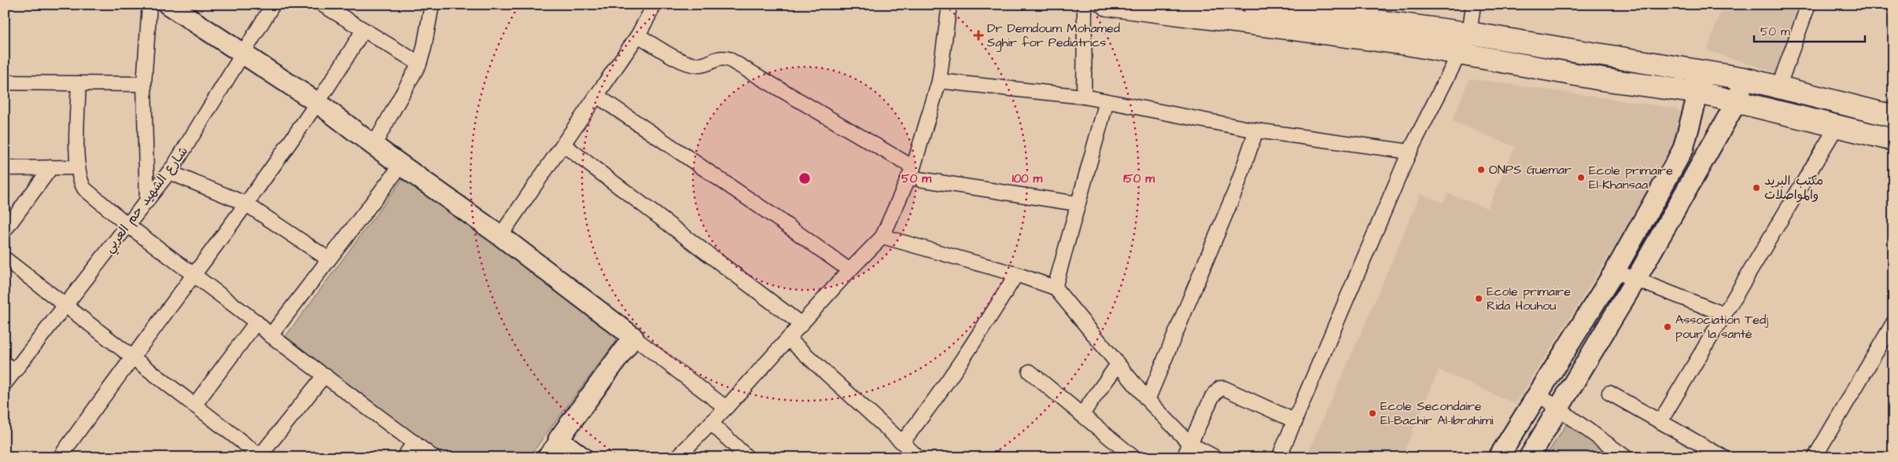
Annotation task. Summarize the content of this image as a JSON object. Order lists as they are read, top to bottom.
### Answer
{
  "streets": {
    "street": ["شـارع الشهيد حم العربي"]
  },
  "places": {
    "health": ["Dr Demdoum Mohamed Sghir for Pediatrics"],
    "other": [
      "ONPS Guemar",
      "Ecole primaire El-Khansaa",
      "مكتب البريد والمواصلات",
      "Ecole primaire Rida Houhou",
      "Association Tedj pour la santé",
      "Ecole Secondaire El-Bachir Al-Ibrahimi"
    ]
  },
  "scale_bar": "50 m",
  "rings": ["50 m", "100 m", "150 m"]
}
